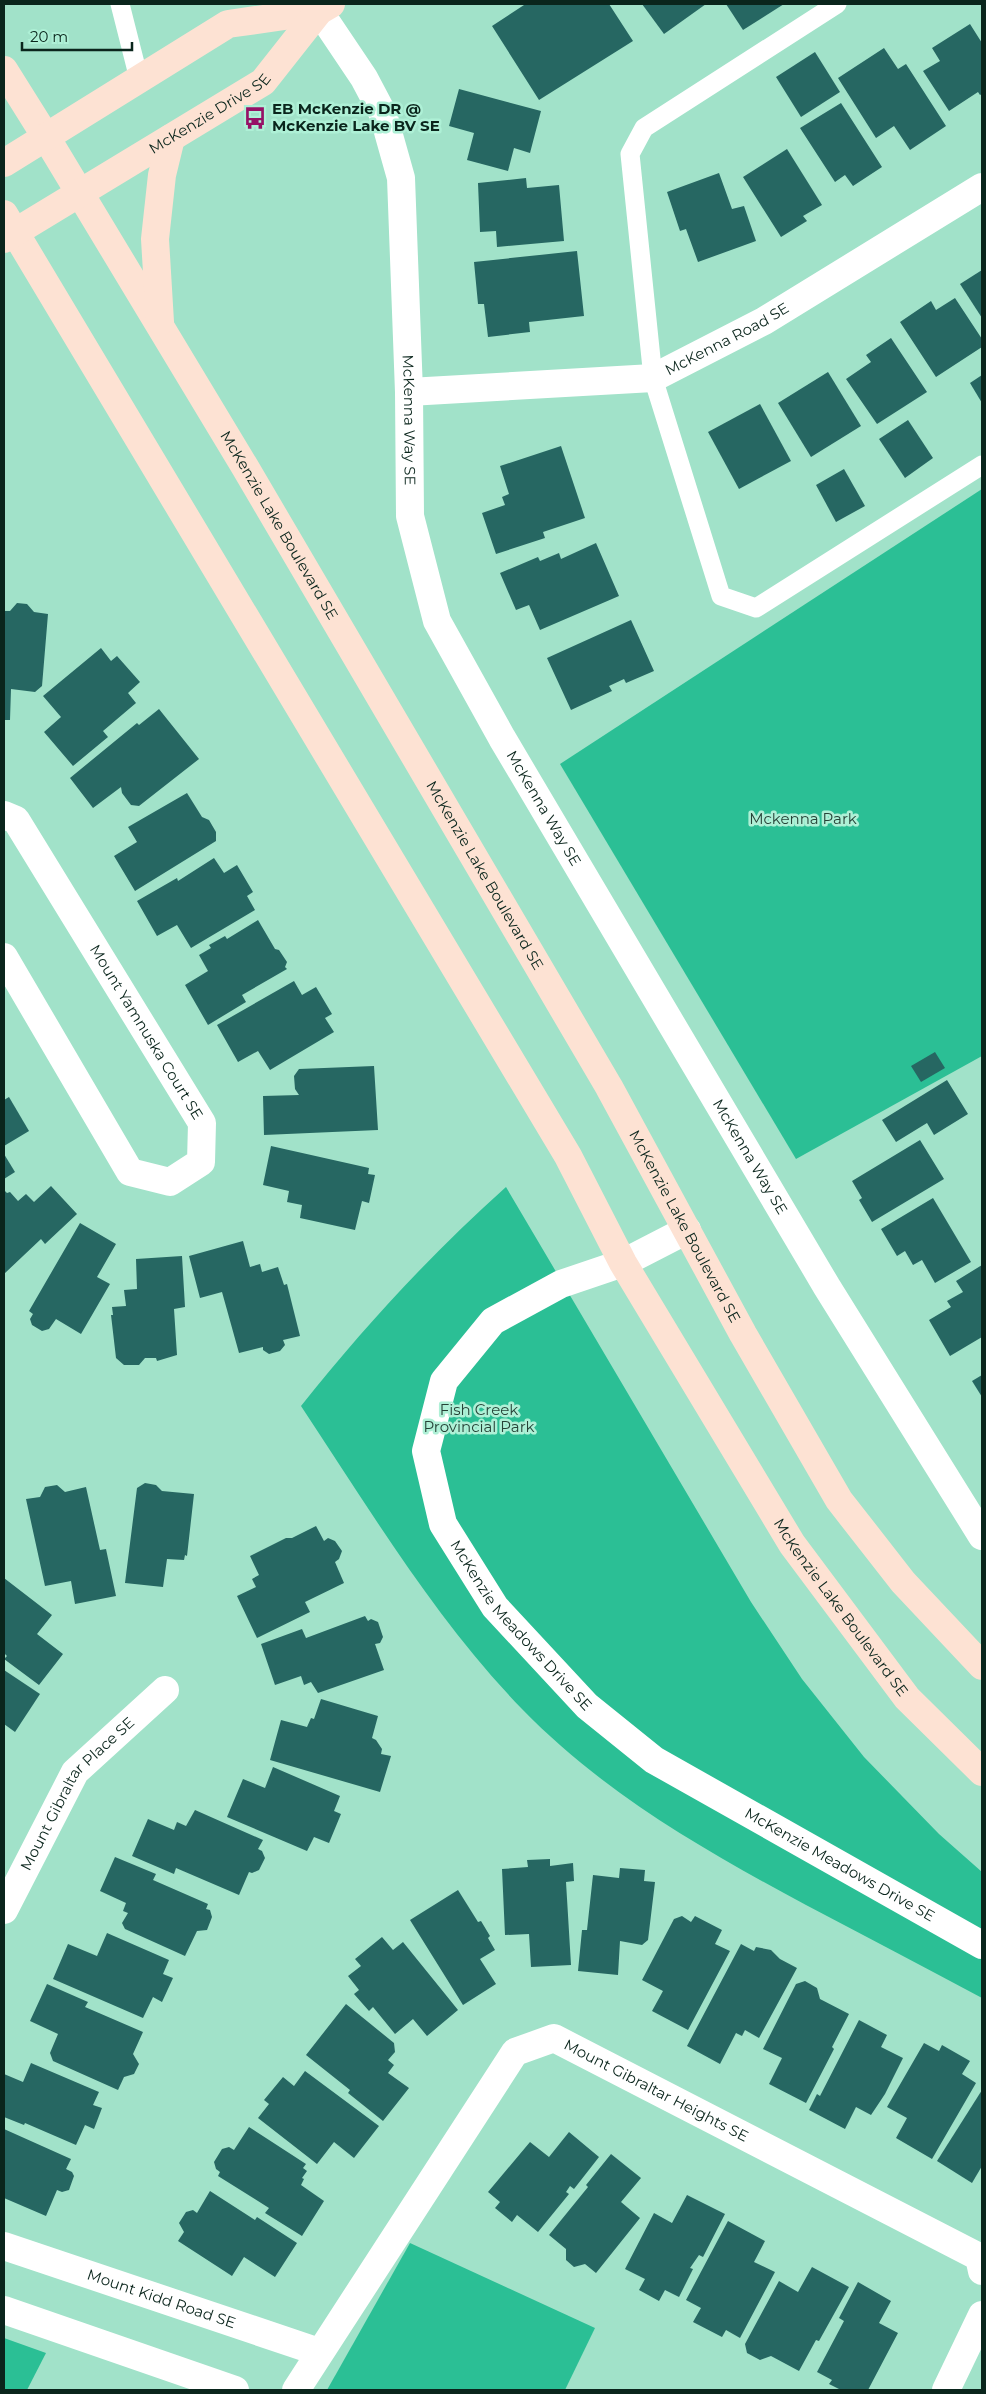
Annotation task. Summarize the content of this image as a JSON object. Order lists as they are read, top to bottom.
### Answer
{
  "streets": {
    "main road": ["McKenzie Drive SE", "McKenzie Lake Boulevard SE"],
    "street": [
      "McKenna Road SE",
      "McKenna Way SE",
      "Mount Yamnuska Court SE",
      "McKenzie Meadows Drive SE",
      "Mount Gibraltar Place SE",
      "Mount Gibraltar Heights SE",
      "Mount Kidd Road SE"
    ]
  },
  "crossings": [
    ["McKenzie Drive SE", "McKenna Way SE"],
    ["McKenzie Drive SE", "McKenzie Lake Boulevard SE"],
    ["McKenna Road SE", "McKenna Way SE"],
    ["McKenzie Lake Boulevard SE", "McKenzie Meadows Drive SE"],
    ["Mount Gibraltar Heights SE", "Mount Kidd Road SE"]
  ],
  "parks": ["Mckenna Park", "Fish Creek Provincial Park"],
  "places": {
    "bus stop": ["EB McKenzie DR @ McKenzie Lake BV SE"]
  },
  "scale_bar": "20 m"
}
